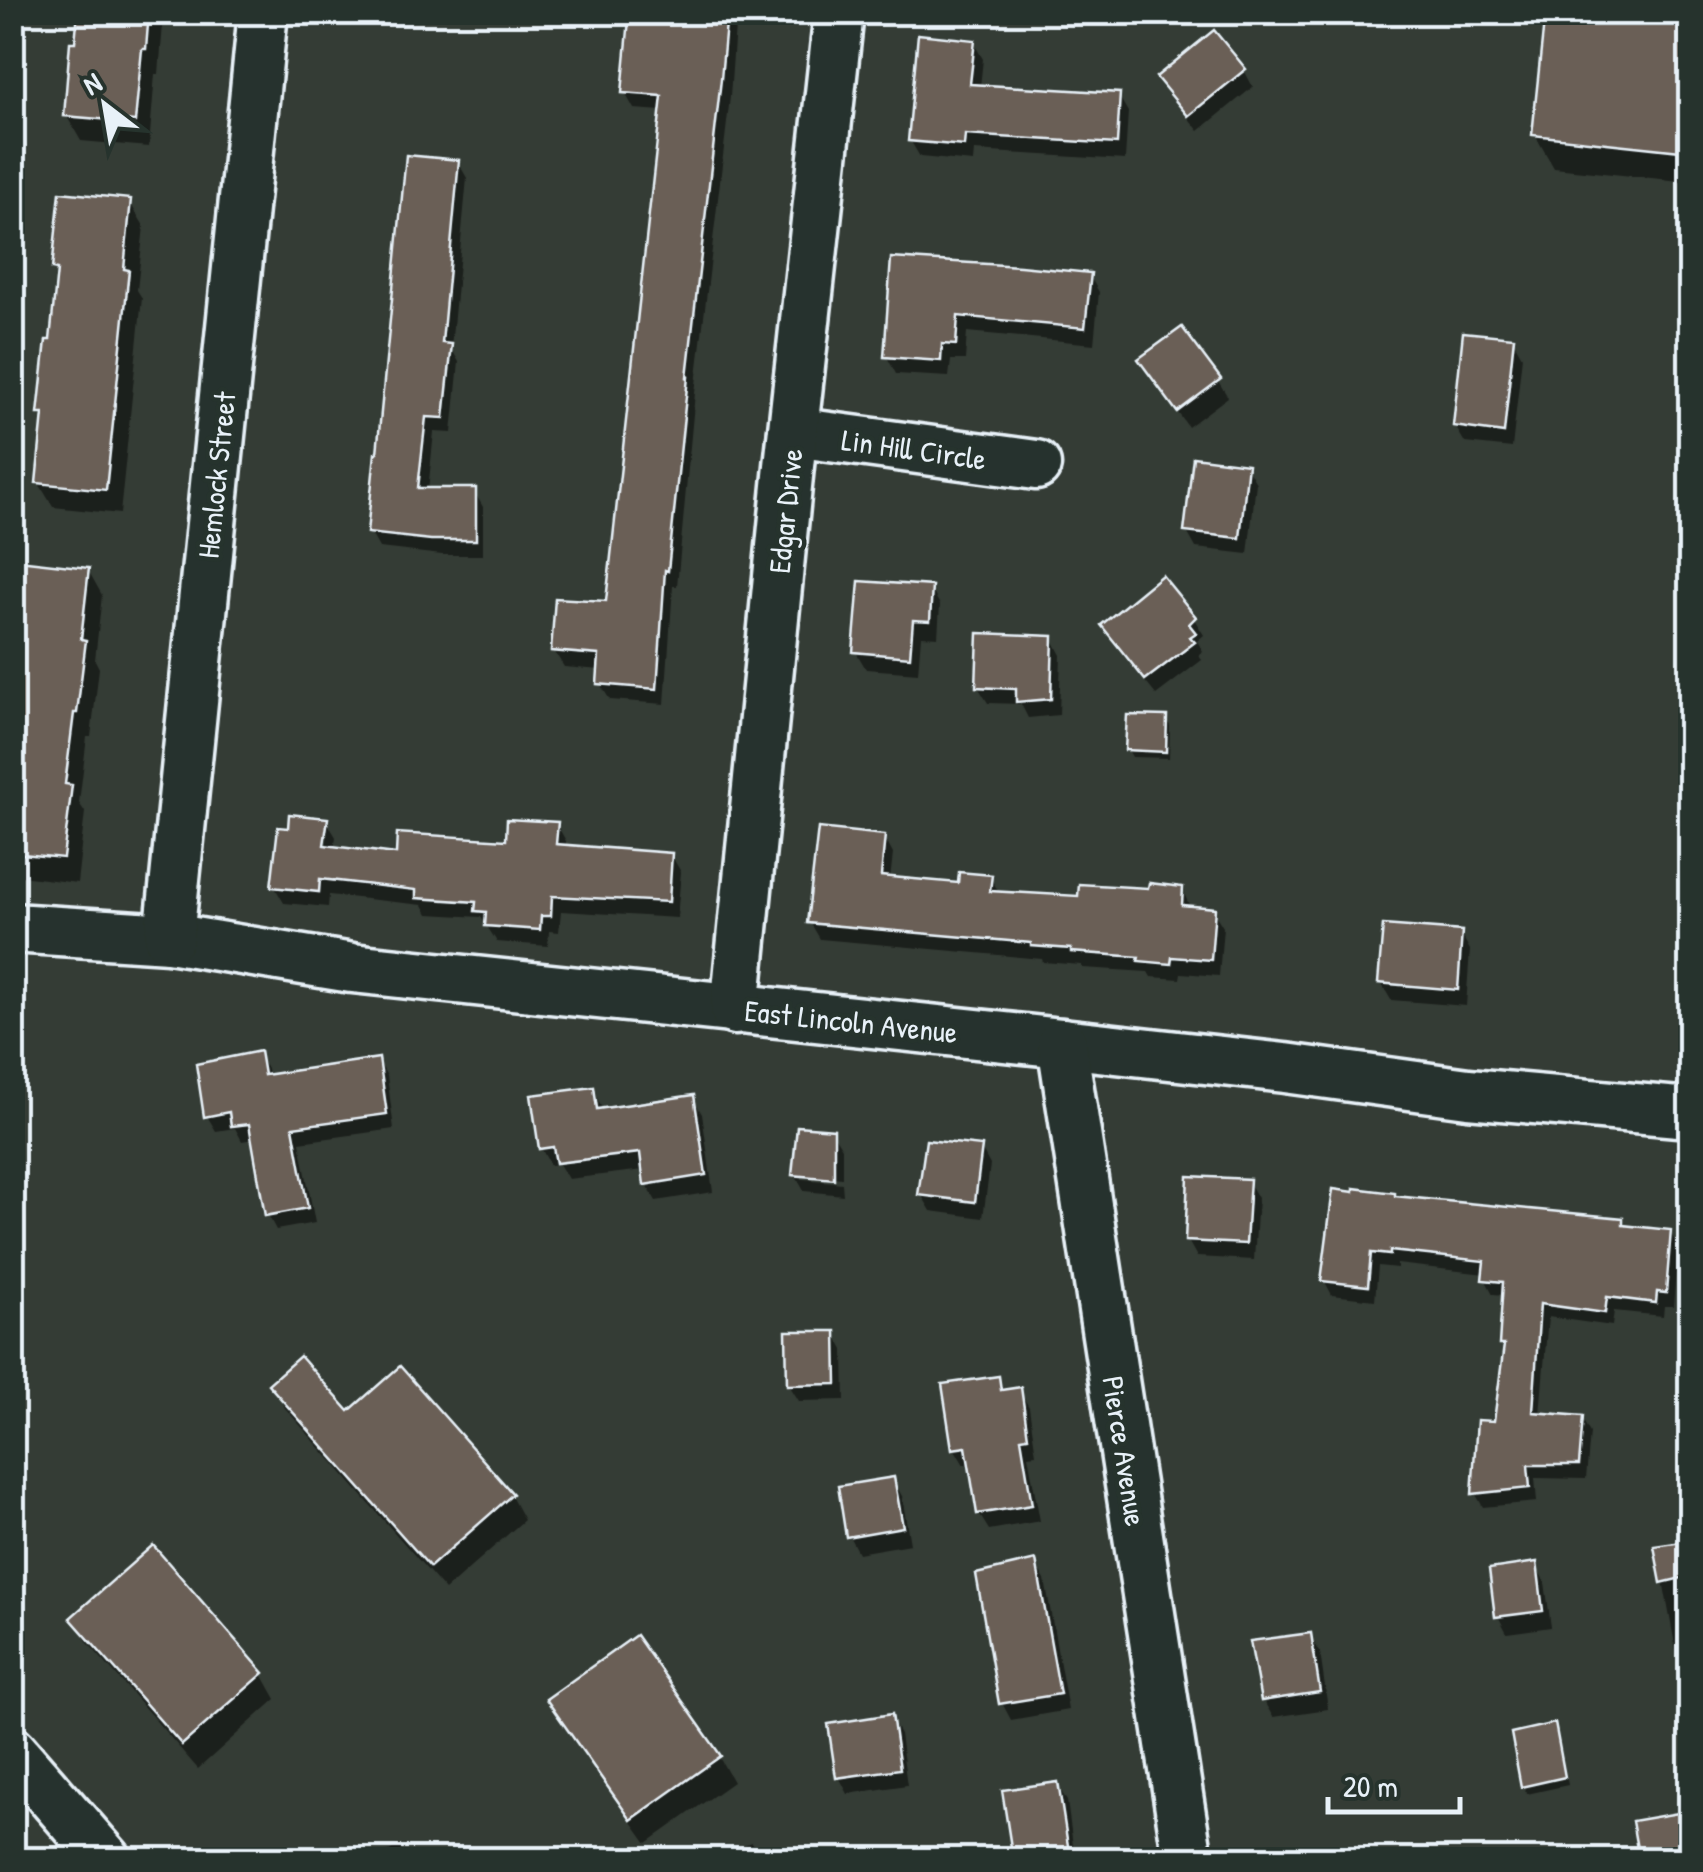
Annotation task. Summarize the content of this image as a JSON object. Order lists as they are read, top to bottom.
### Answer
{
  "streets": {
    "street": [
      "Lin Hill Circle",
      "Hemlock Street",
      "Edgar Drive",
      "East Lincoln Avenue",
      "Pierce Avenue"
    ]
  },
  "crossings": [
    ["Lin Hill Circle", "Edgar Drive"],
    ["Hemlock Street", "East Lincoln Avenue"],
    ["Edgar Drive", "East Lincoln Avenue"],
    ["East Lincoln Avenue", "Pierce Avenue"]
  ],
  "scale_bar": "20 m",
  "north": "top left"
}
